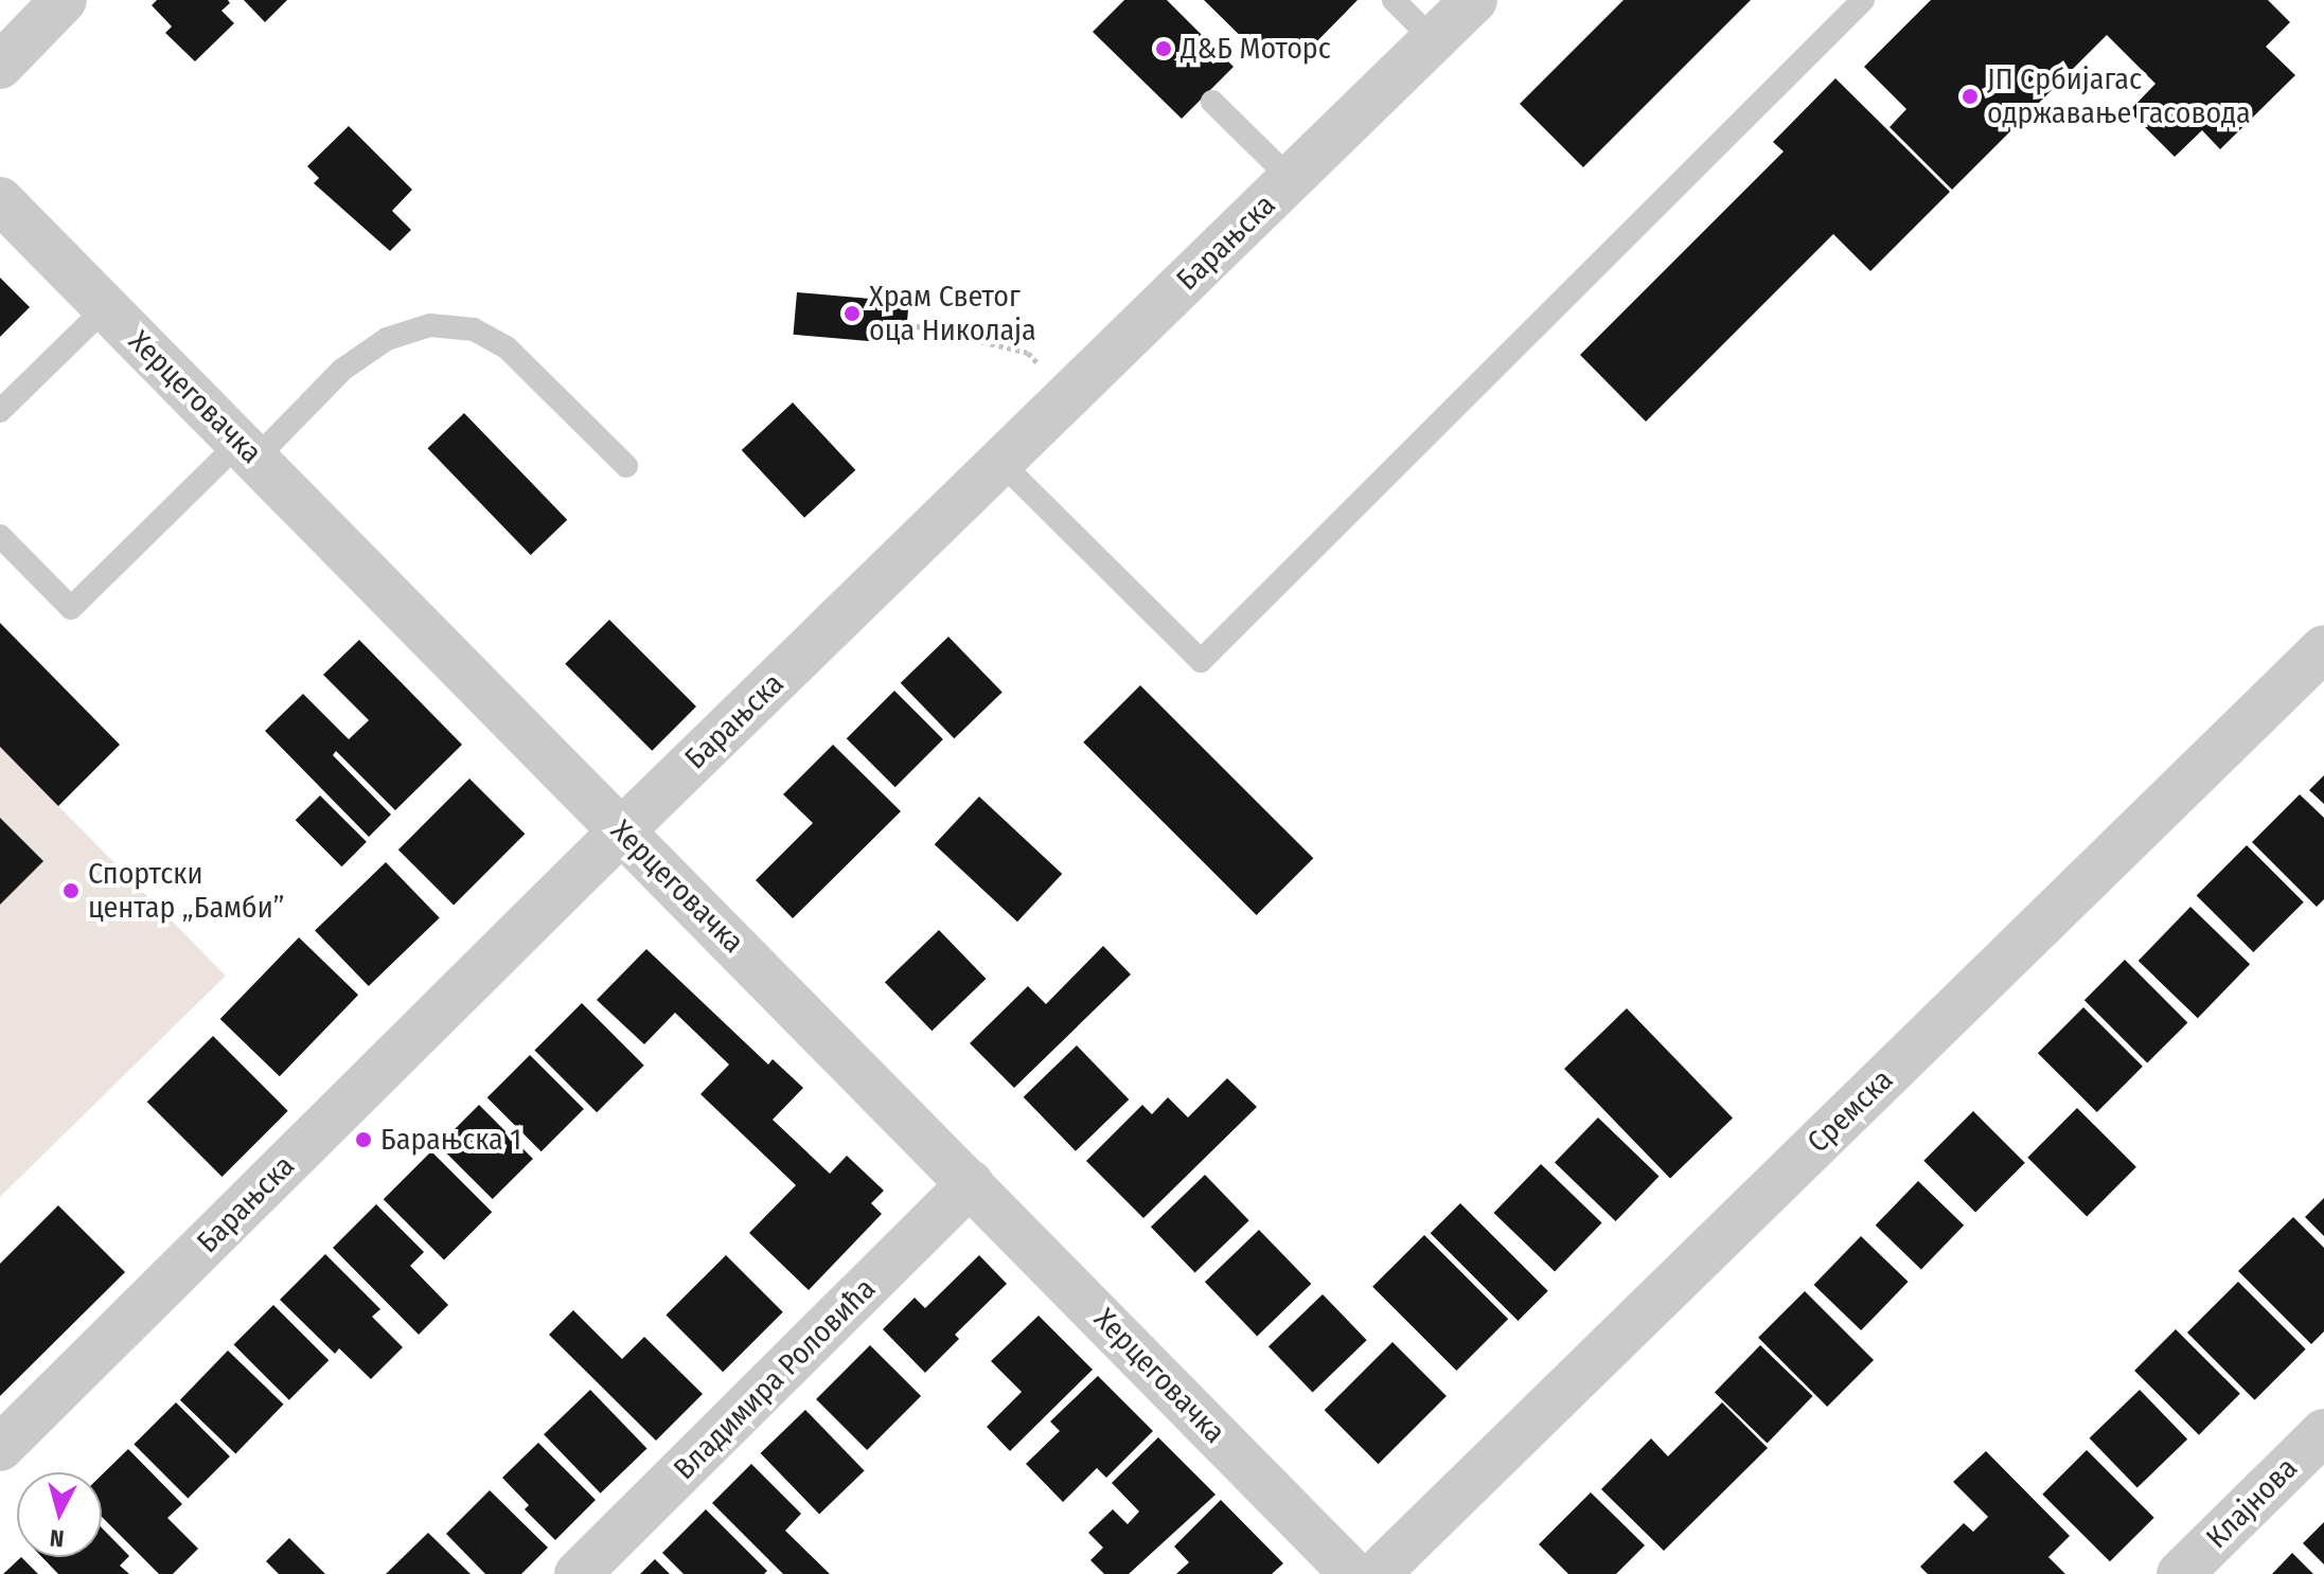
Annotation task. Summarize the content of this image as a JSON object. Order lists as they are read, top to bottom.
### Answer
{
  "streets": {
    "street": [
      "Барањска",
      "Херцеговачка",
      "Сремска",
      "Владимира Роловића",
      "Клајнова"
    ]
  },
  "crossings": [
    ["Барањска", "Херцеговачка"],
    ["Херцеговачка", "Владимира Роловића"]
  ],
  "places": [
    "Д&Б Моторс",
    "ЈП Србијагас одржавање гасовода",
    "Храм Светог оца Николаја",
    "Спортски центар „Бамби”",
    "Барањска 1"
  ],
  "north": "bottom"
}
